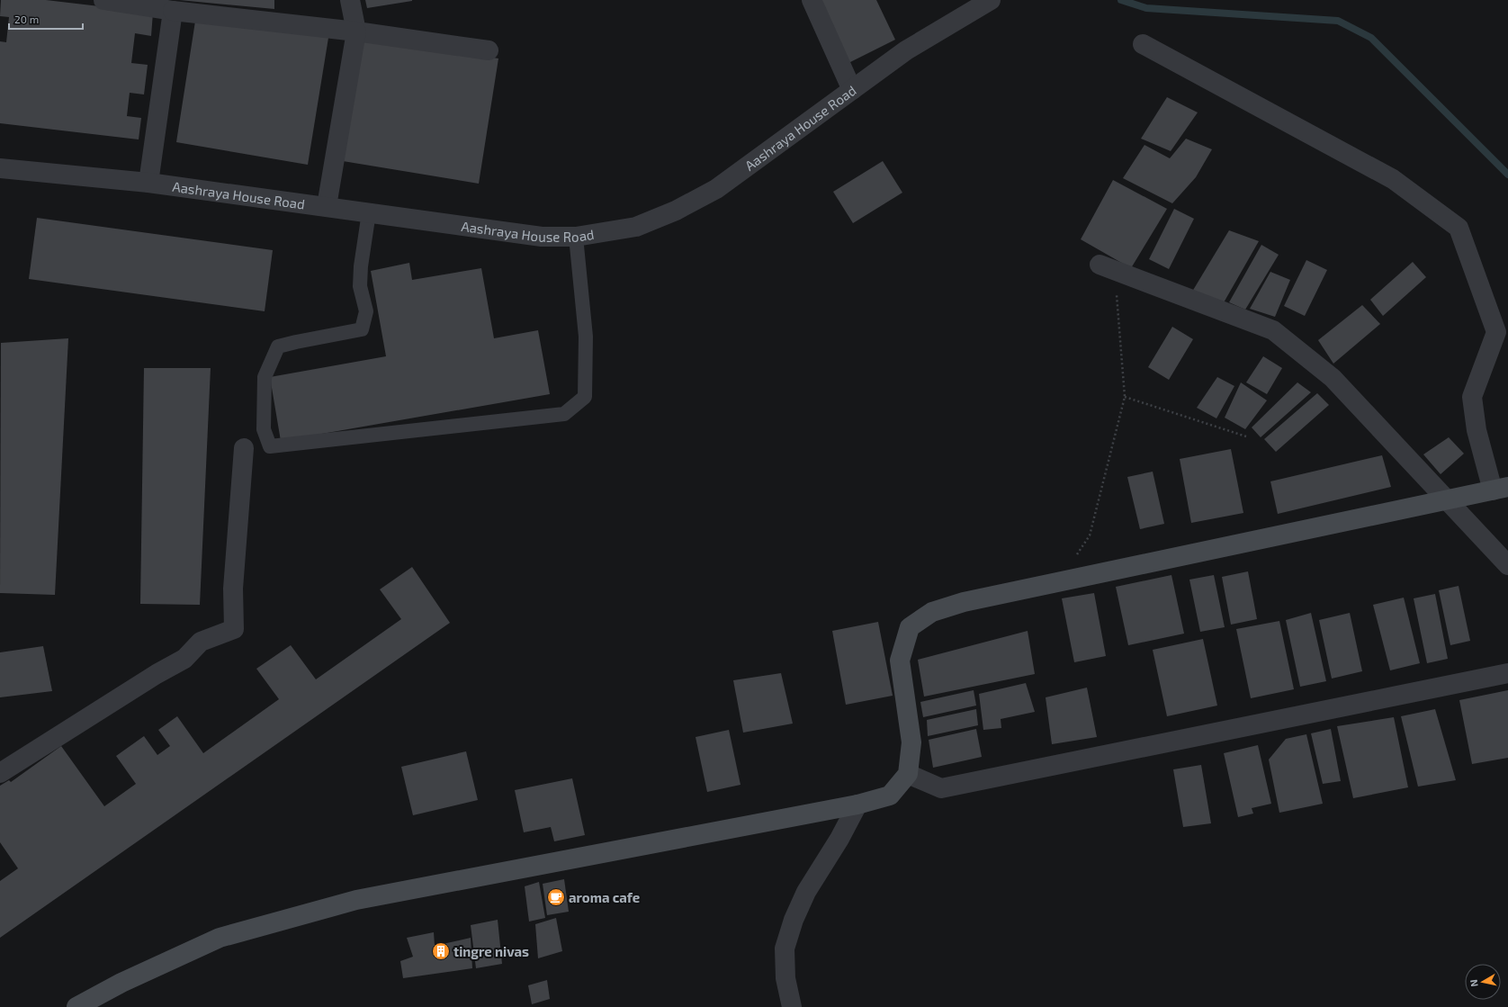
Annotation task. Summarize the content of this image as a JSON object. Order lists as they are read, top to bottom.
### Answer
{
  "streets": {
    "street": ["Aashraya House Road"]
  },
  "places": {
    "cafe": ["aroma cafe"],
    "building": ["tingre nivas"]
  },
  "scale_bar": "20 m",
  "north": "left"
}
